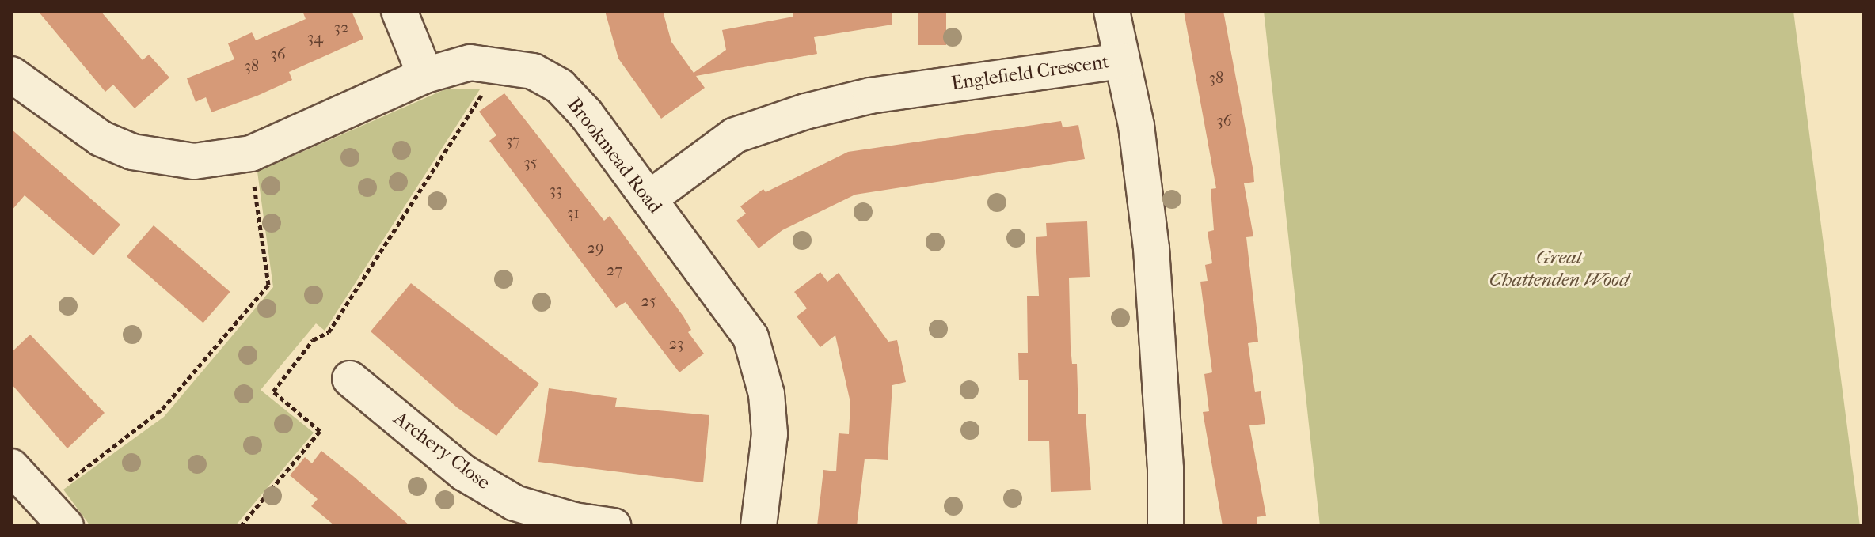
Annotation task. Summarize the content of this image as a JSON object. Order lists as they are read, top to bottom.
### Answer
{
  "streets": {
    "street": ["Englefield Crescent", "Brookmead Road", "Archery Close"]
  },
  "crossings": [
    ["Englefield Crescent", "Brookmead Road"]
  ],
  "parks": ["Great Chattenden Wood"],
  "house_numbers": [
    "32",
    "34",
    "36",
    "38",
    "38",
    "36",
    "37",
    "35",
    "33",
    "31",
    "29",
    "27",
    "25",
    "23"
  ]
}
